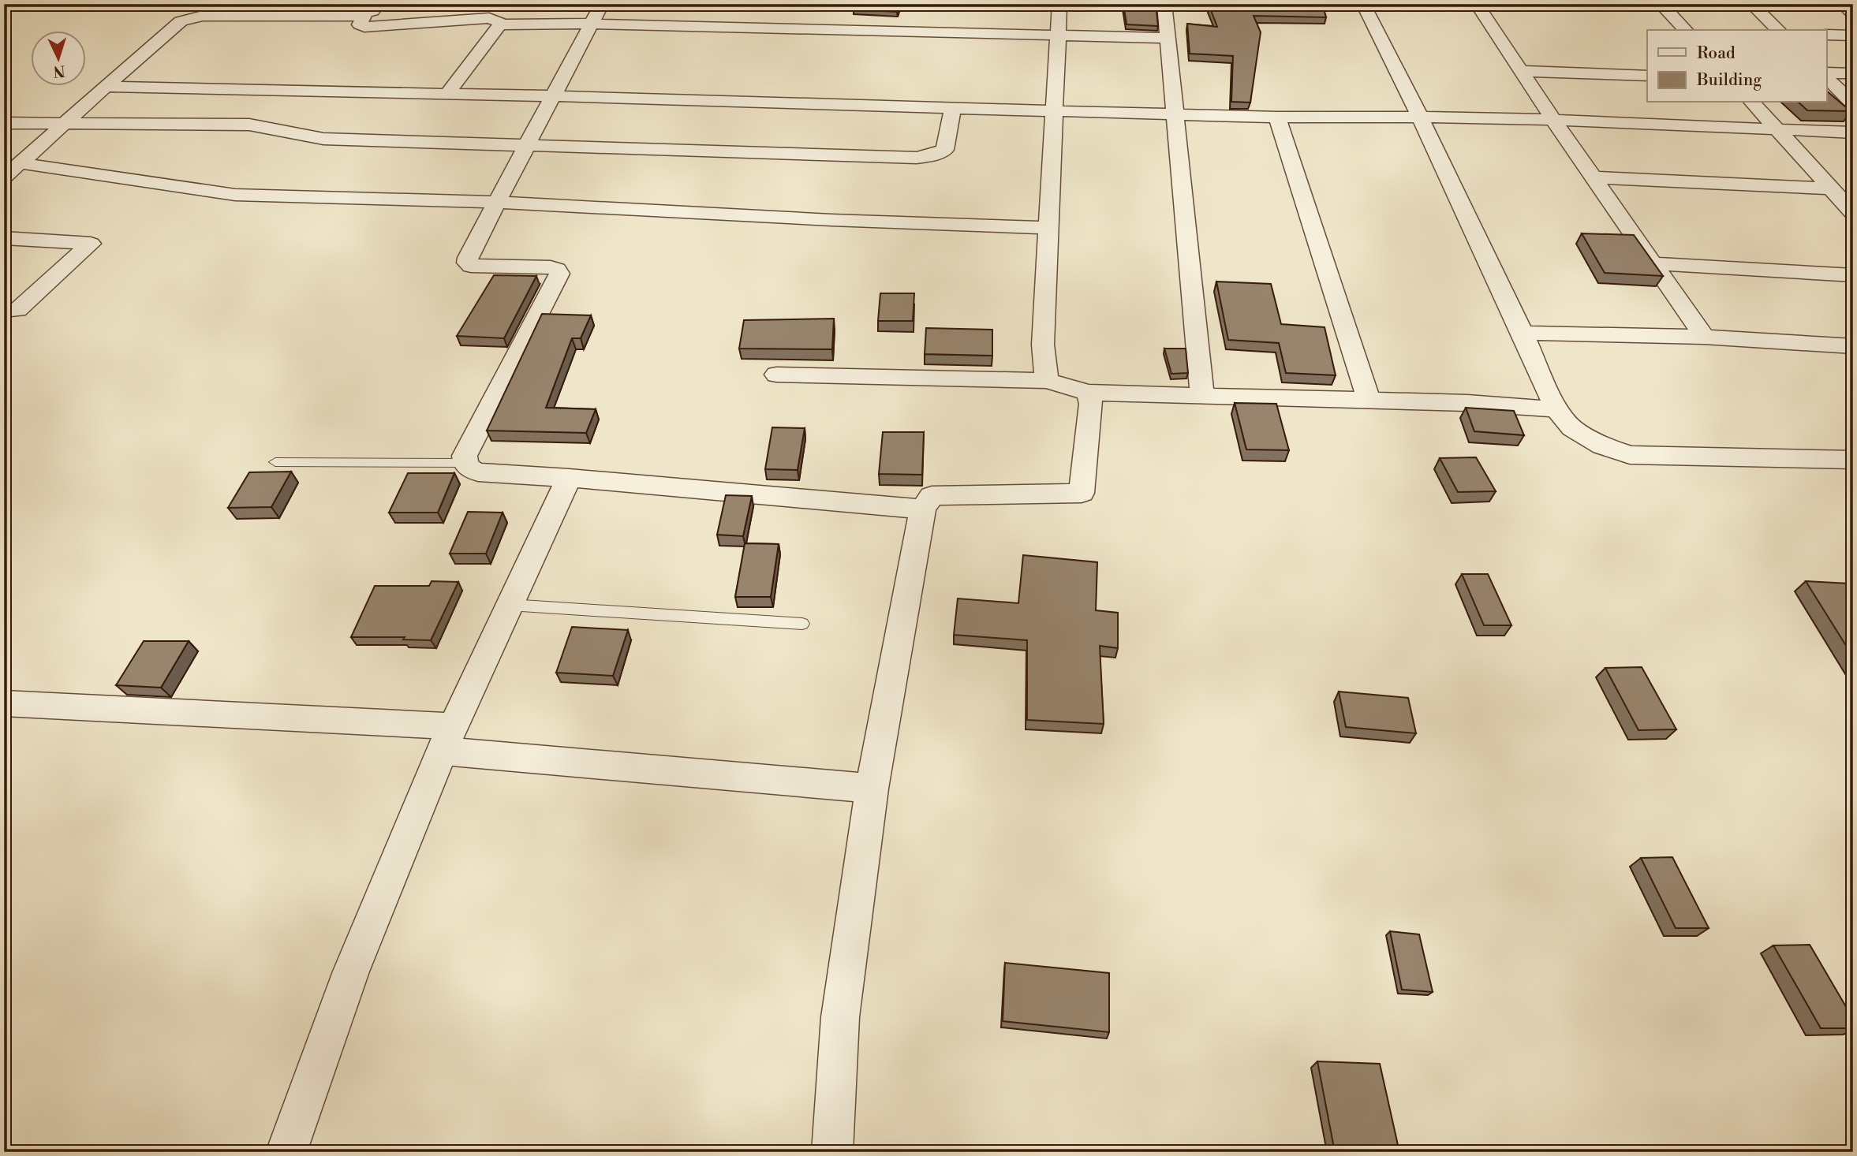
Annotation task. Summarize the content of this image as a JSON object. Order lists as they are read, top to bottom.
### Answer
{
  "legend": ["Road", "Building"],
  "north": "bottom"
}
